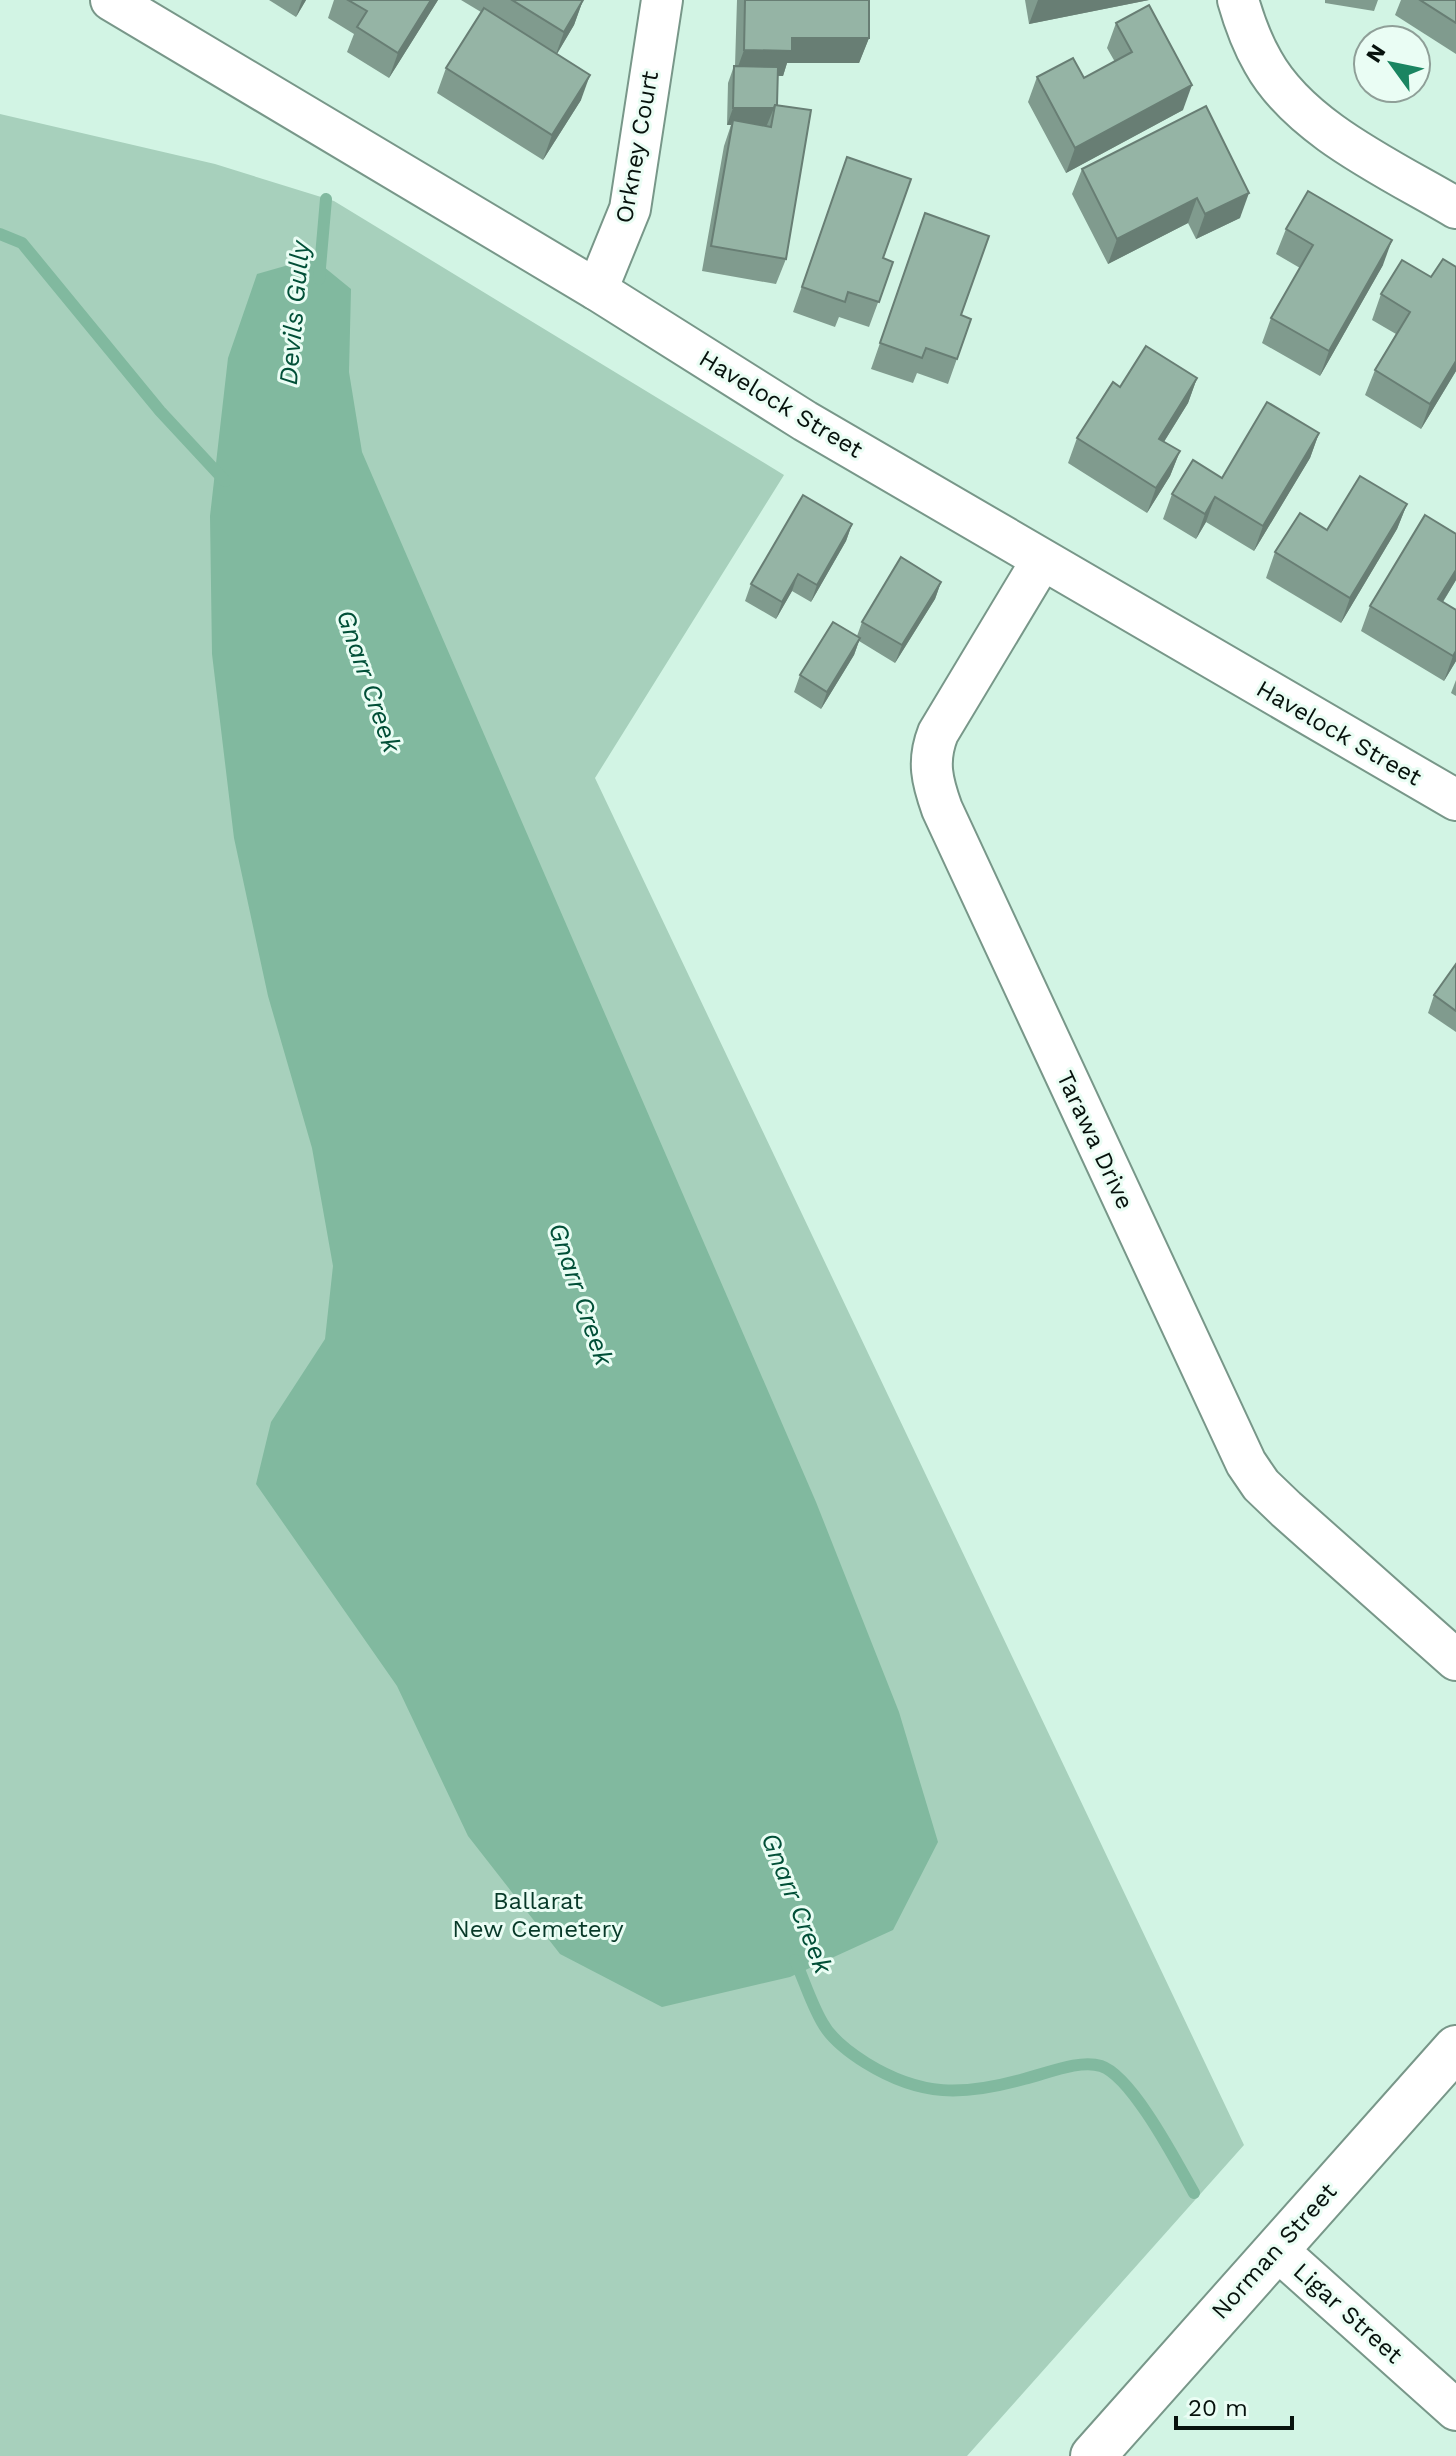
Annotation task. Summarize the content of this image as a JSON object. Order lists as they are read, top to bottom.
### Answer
{
  "streets": {
    "street": [
      "Orkney Court",
      "Havelock Street",
      "Tarawa Drive",
      "Norman Street",
      "Ligar Street"
    ]
  },
  "crossings": [
    ["Orkney Court", "Havelock Street"],
    ["Havelock Street", "Tarawa Drive"],
    ["Norman Street", "Ligar Street"]
  ],
  "water": ["Devils Gully", "Gnarr Creek"],
  "parks": ["Ballarat New Cemetery"],
  "scale_bar": "20 m",
  "north": "top left"
}
